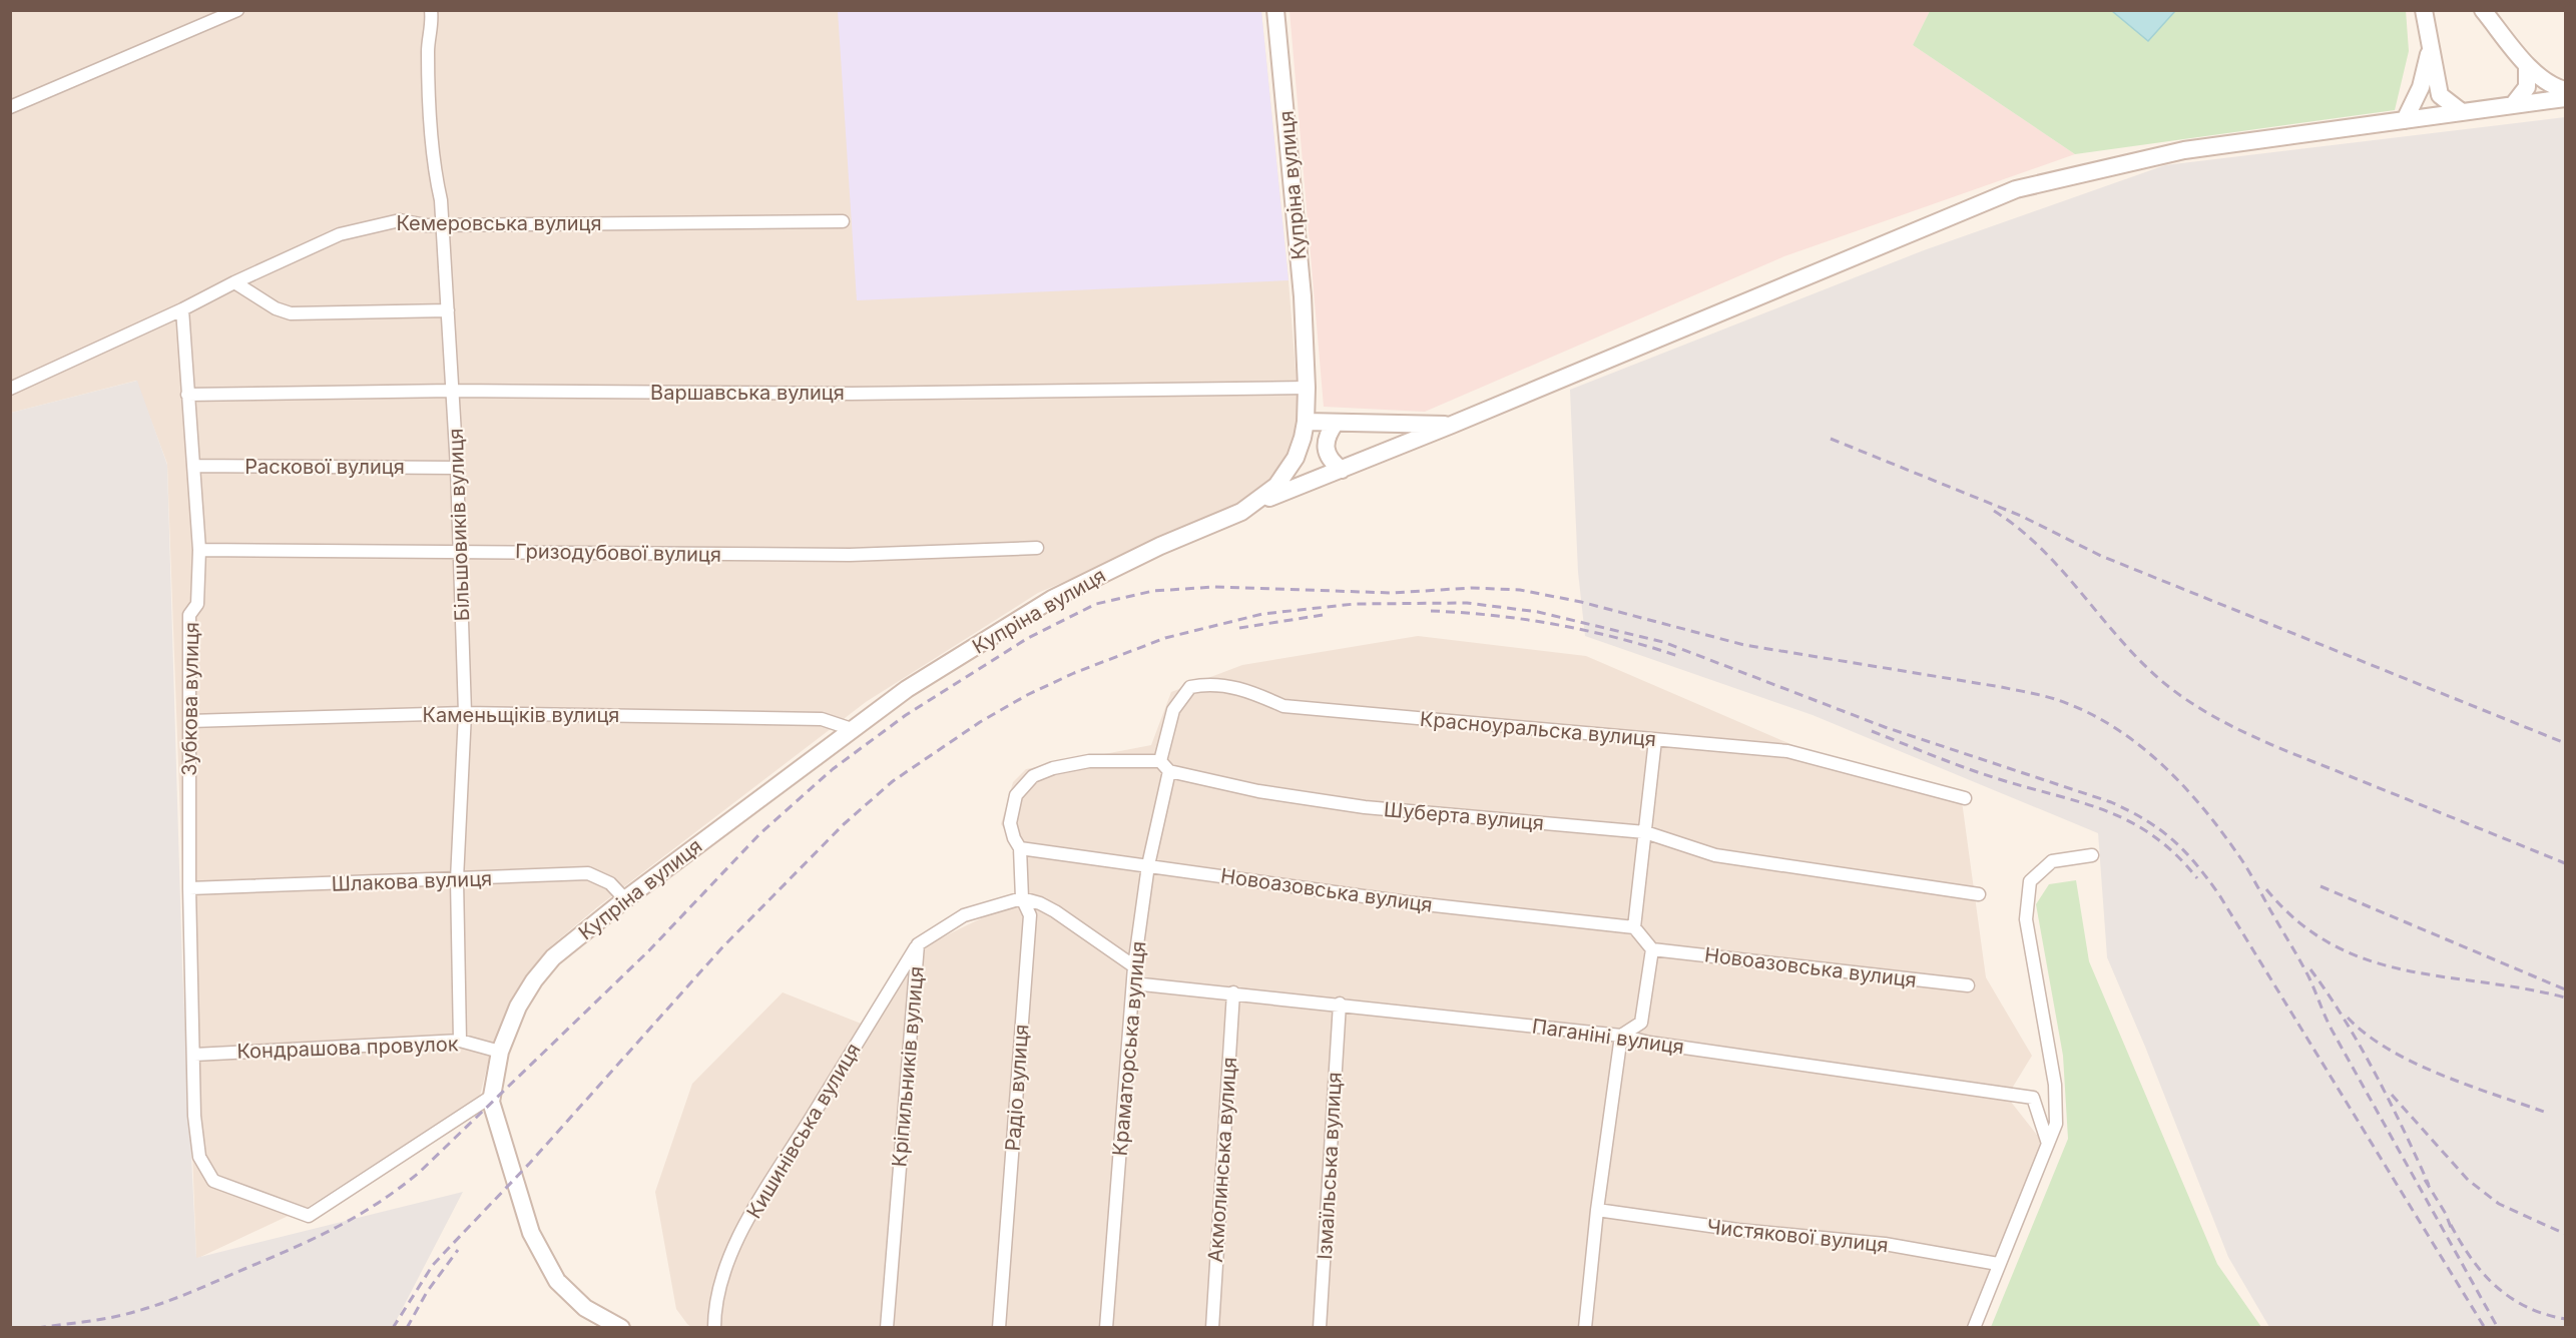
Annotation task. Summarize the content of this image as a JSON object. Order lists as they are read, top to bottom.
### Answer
{
  "streets": {
    "main road": ["Купріна вулиця"],
    "street": [
      "Кемеровська вулиця",
      "Варшавська вулиця",
      "Раскової вулиця",
      "Більшовиків вулиця",
      "Гризодубової вулиця",
      "Зубкова вулиця",
      "Каменьщіків вулиця",
      "Красноуральска вулиця",
      "Шуберта вулиця",
      "Шлакова вулиця",
      "Новоазовська вулиця",
      "Паганіні вулиця",
      "Кондрашова провулок",
      "Краматорська вулиця",
      "Кріпильників вулиця",
      "Радіо вулиця",
      "Кишинівська вулиця",
      "Акмолинська вулиця",
      "Ізмаїльська вулиця",
      "Чистякової вулиця"
    ]
  },
  "crossings": [
    ["Купріна вулиця", "Варшавська вулиця"],
    ["Купріна вулиця", "Зубкова вулиця"],
    ["Купріна вулиця", "Каменьщіків вулиця"],
    ["Купріна вулиця", "Шлакова вулиця"],
    ["Купріна вулиця", "Кондрашова провулок"],
    ["Кемеровська вулиця", "Більшовиків вулиця"],
    ["Кемеровська вулиця", "Зубкова вулиця"],
    ["Варшавська вулиця", "Більшовиків вулиця"],
    ["Варшавська вулиця", "Зубкова вулиця"],
    ["Раскової вулиця", "Більшовиків вулиця"],
    ["Раскової вулиця", "Зубкова вулиця"],
    ["Більшовиків вулиця", "Гризодубової вулиця"],
    ["Більшовиків вулиця", "Каменьщіків вулиця"],
    ["Більшовиків вулиця", "Шлакова вулиця"],
    ["Більшовиків вулиця", "Кондрашова провулок"],
    ["Гризодубової вулиця", "Зубкова вулиця"],
    ["Зубкова вулиця", "Каменьщіків вулиця"],
    ["Зубкова вулиця", "Шлакова вулиця"],
    ["Зубкова вулиця", "Кондрашова провулок"],
    ["Шуберта вулиця", "Краматорська вулиця"],
    ["Новоазовська вулиця", "Краматорська вулиця"],
    ["Новоазовська вулиця", "Радіо вулиця"],
    ["Паганіні вулиця", "Краматорська вулиця"],
    ["Паганіні вулиця", "Акмолинська вулиця"],
    ["Паганіні вулиця", "Ізмаїльська вулиця"],
    ["Кріпильників вулиця", "Радіо вулиця"],
    ["Кріпильників вулиця", "Кишинівська вулиця"]
  ]
}
